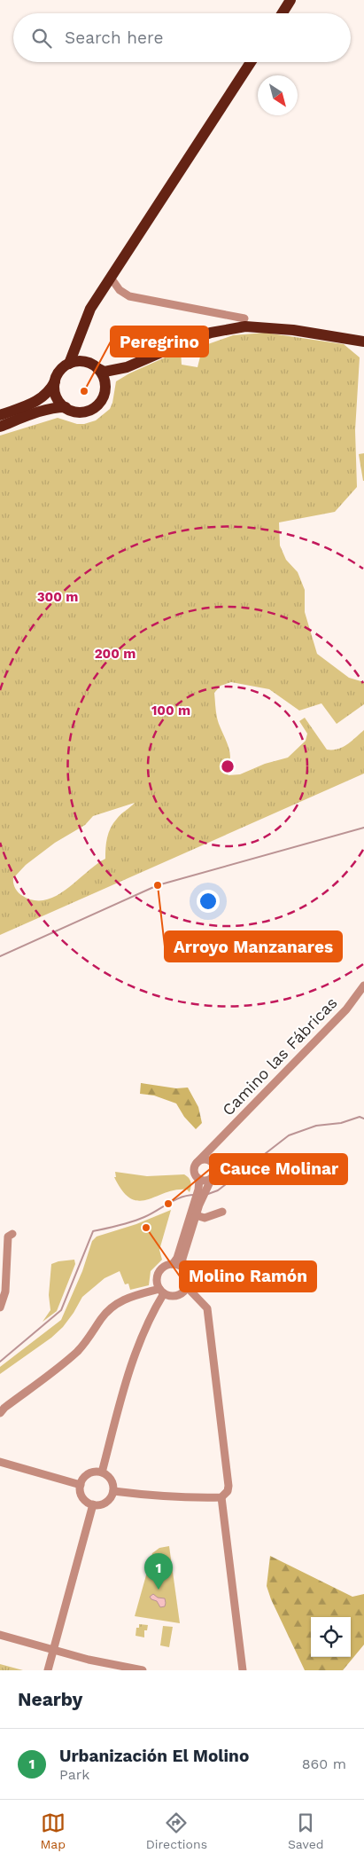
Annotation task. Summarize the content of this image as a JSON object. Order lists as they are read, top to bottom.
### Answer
{
  "streets": {
    "street": ["Camino las Fábricas"]
  },
  "places": [
    "Peregrino",
    "Arroyo Manzanares",
    "Cauce Molinar",
    "Molino Ramón"
  ],
  "north": "bottom right",
  "page": {
    "search": "Search here",
    "pins": "1",
    "heading": "Nearby",
    "list": [
      {
        "mark": "1",
        "name": "Urbanización El Molino",
        "note": "Park",
        "value": "860 m"
      }
    ],
    "nav": ["Map", "Directions", "Saved"]
  },
  "rings": ["300 m", "200 m", "100 m"]
}
